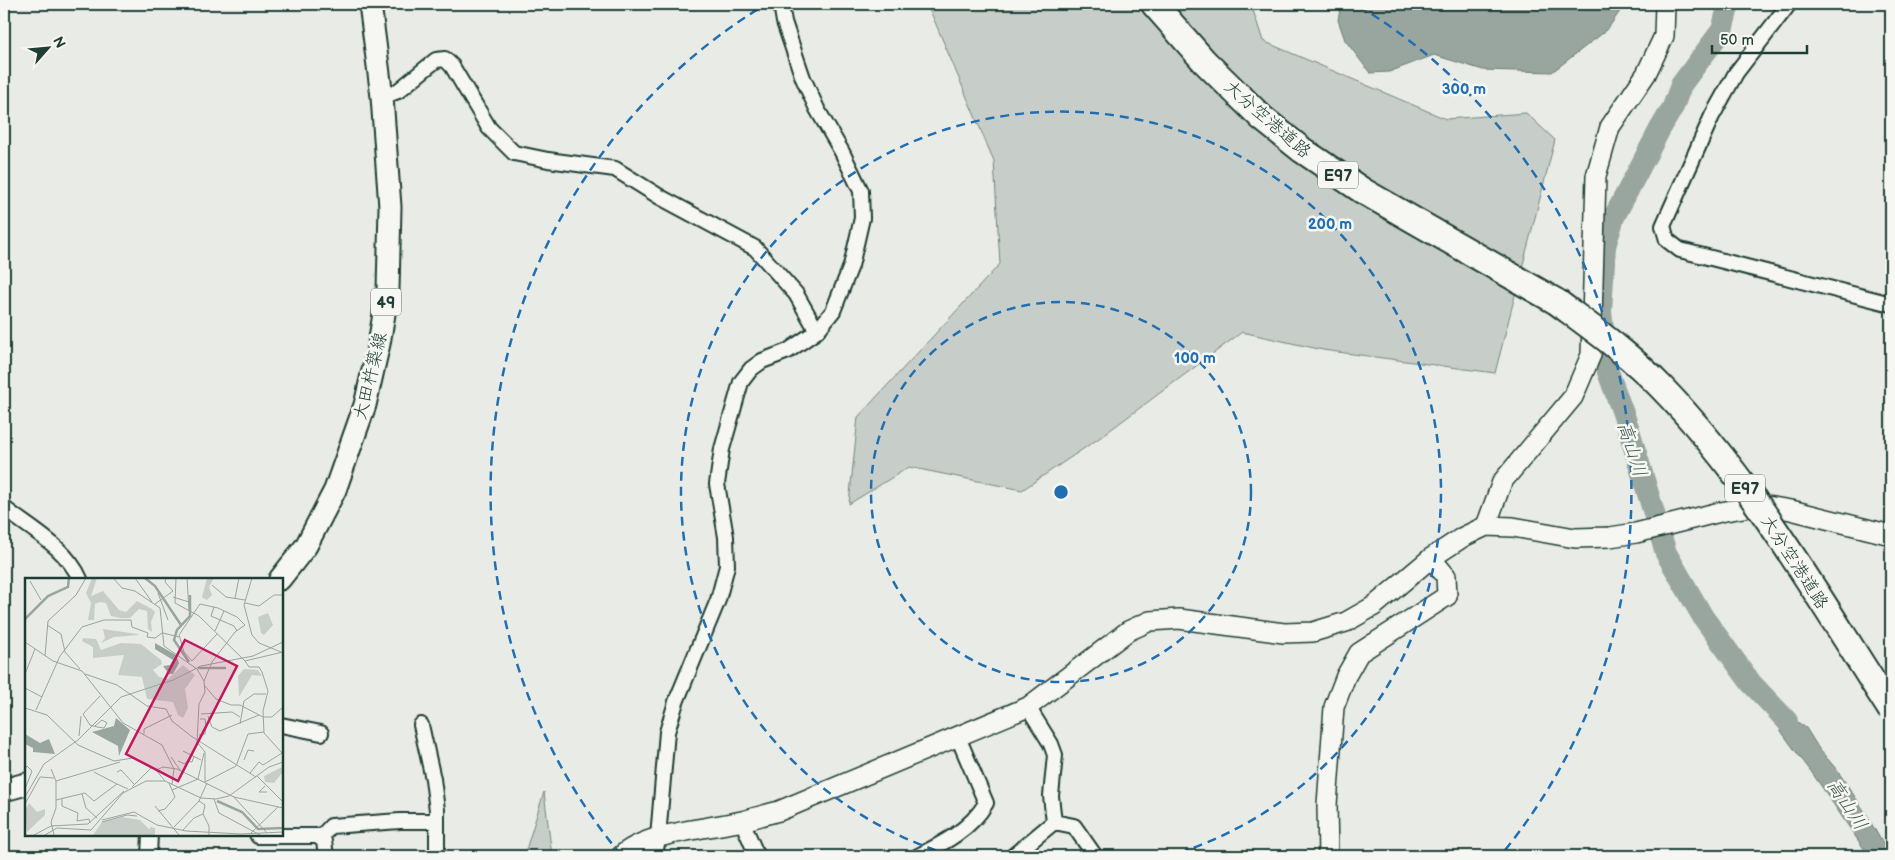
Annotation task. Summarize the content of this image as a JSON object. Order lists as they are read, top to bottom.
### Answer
{
  "streets": {
    "highway": ["大分空港道路", "E97"],
    "main road": ["49", "大田杵築線"]
  },
  "water": ["高山川"],
  "scale_bar": "50 m",
  "north": "top right",
  "rings": ["300 m", "200 m", "100 m"]
}
